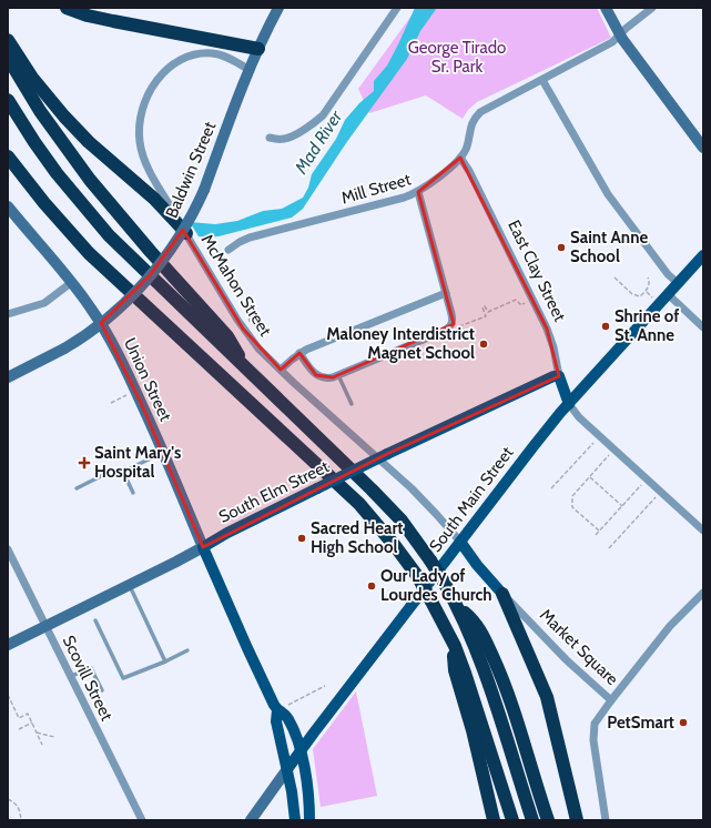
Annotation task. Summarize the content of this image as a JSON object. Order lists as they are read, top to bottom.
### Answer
{
  "streets": {
    "main road": [
      "Baldwin Street",
      "East Clay Street",
      "Union Street",
      "South Elm Street",
      "South Main Street",
      "Market Square"
    ],
    "street": ["Mill Street", "McMahon Street", "Scovill Street"]
  },
  "crossings": [
    ["Baldwin Street", "McMahon Street"],
    ["Mill Street", "East Clay Street"],
    ["East Clay Street", "South Elm Street"],
    ["East Clay Street", "South Main Street"],
    ["McMahon Street", "South Main Street"],
    ["McMahon Street", "Market Square"],
    ["Union Street", "South Elm Street"],
    ["Union Street", "South Main Street"],
    ["South Elm Street", "Scovill Street"],
    ["South Main Street", "Market Square"]
  ],
  "water": ["Mad River"],
  "parks": ["George Tirado Sr. Park"],
  "places": {
    "other": [
      "Saint Anne School",
      "Shrine of St. Anne",
      "Maloney Interdistrict Magnet School",
      "Sacred Heart High School",
      "Our Lady of Lourdes Church",
      "PetSmart"
    ],
    "health": ["Saint Mary's Hospital"]
  }
}
